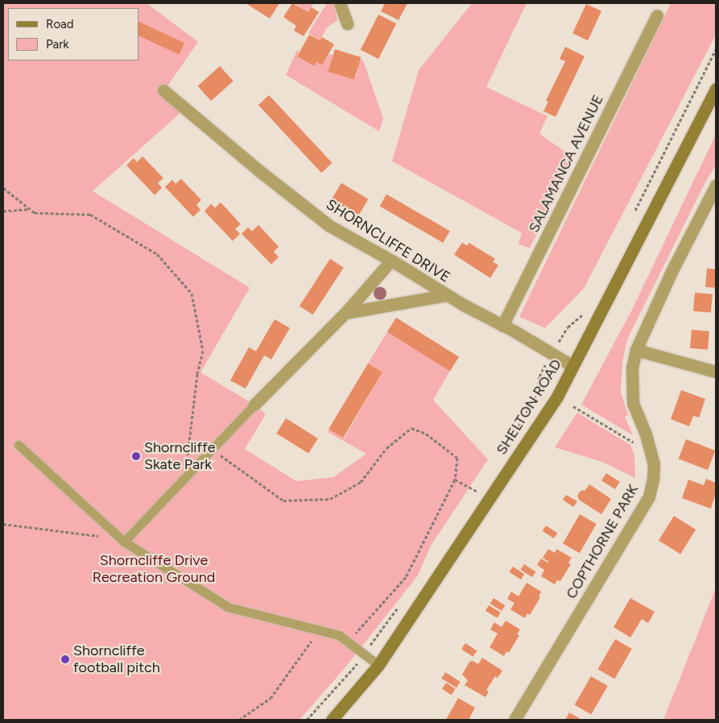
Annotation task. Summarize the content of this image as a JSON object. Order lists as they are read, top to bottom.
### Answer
{
  "streets": {
    "main road": ["SHELTON ROAD"],
    "street": ["SALAMANCA AVENUE", "SHORNCLIFFE DRIVE", "COPTHORNE PARK"]
  },
  "crossings": [
    ["SALAMANCA AVENUE", "SHORNCLIFFE DRIVE"],
    ["SHORNCLIFFE DRIVE", "SHELTON ROAD"]
  ],
  "parks": ["Shorncliffe Drive Recreation Ground"],
  "places": ["Shorncliffe Skate Park", "Shorncliffe football pitch"],
  "legend": ["Road", "Park"]
}
